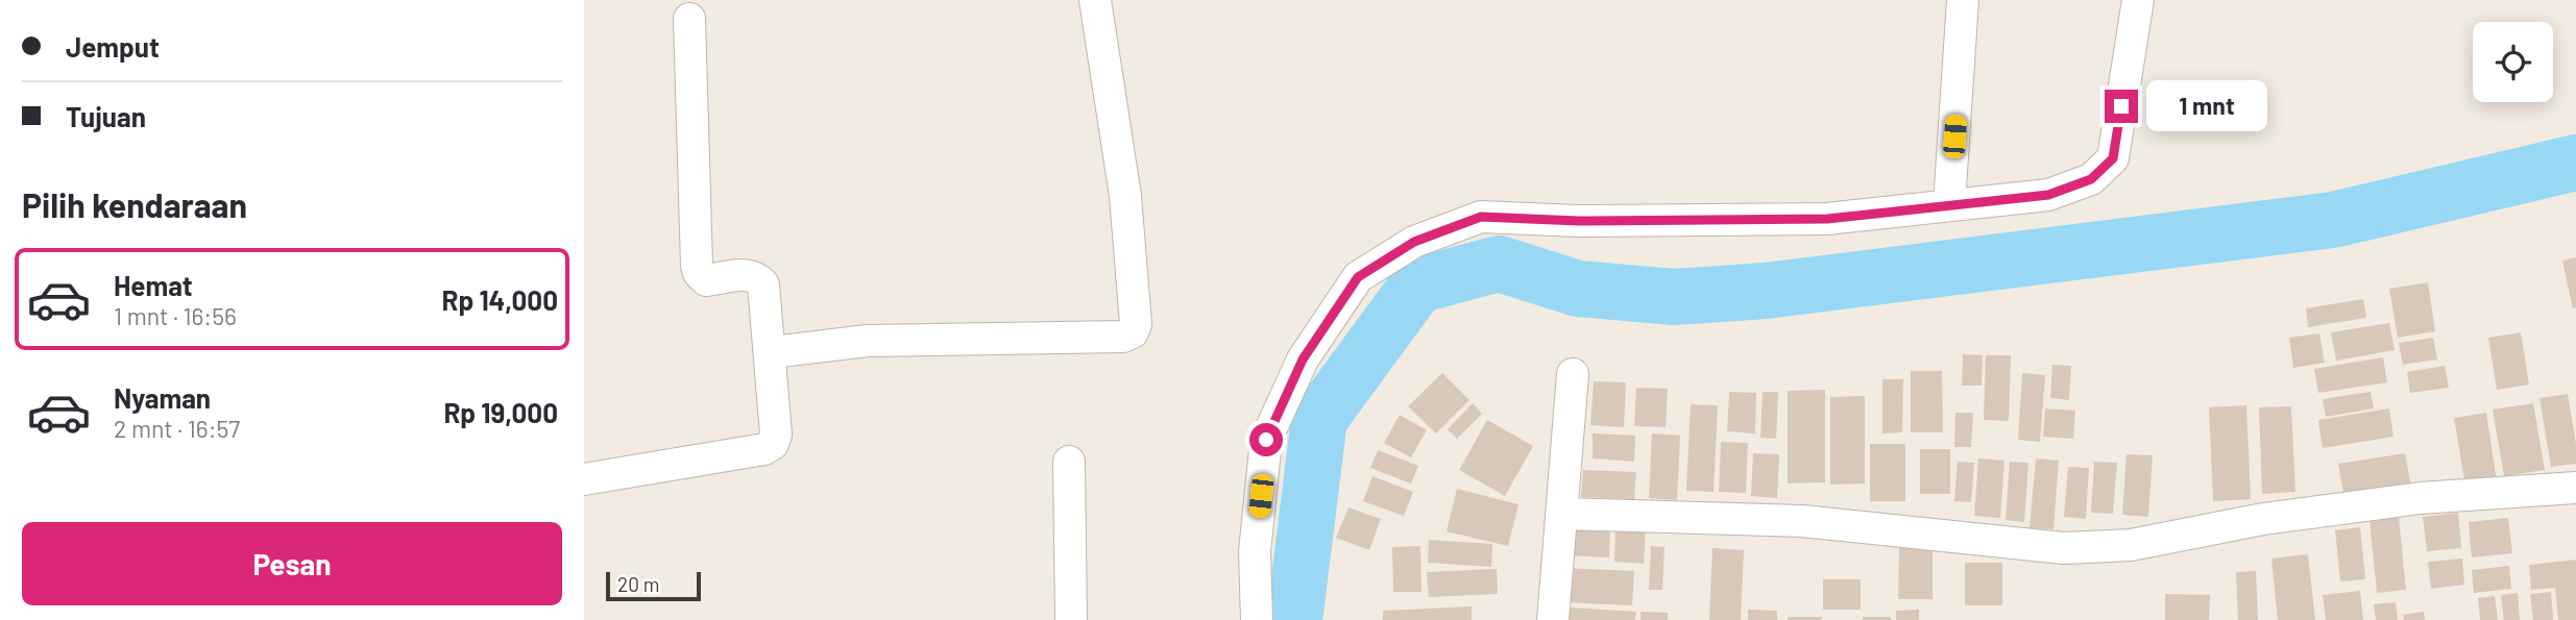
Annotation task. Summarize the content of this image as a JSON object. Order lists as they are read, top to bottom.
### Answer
{
  "scale_bar": "20 m",
  "page": {
    "banner": ["Jemput", "Tujuan"],
    "bubble": "1 mnt",
    "heading": "Pilih kendaraan",
    "list": [
      {
        "name": "Hemat",
        "note": "1 mnt · 16:56",
        "value": "Rp 14,000"
      },
      {
        "name": "Nyaman",
        "note": "2 mnt · 16:57",
        "value": "Rp 19,000"
      }
    ],
    "buttons": "Pesan",
    "scale": "20 m"
  }
}
